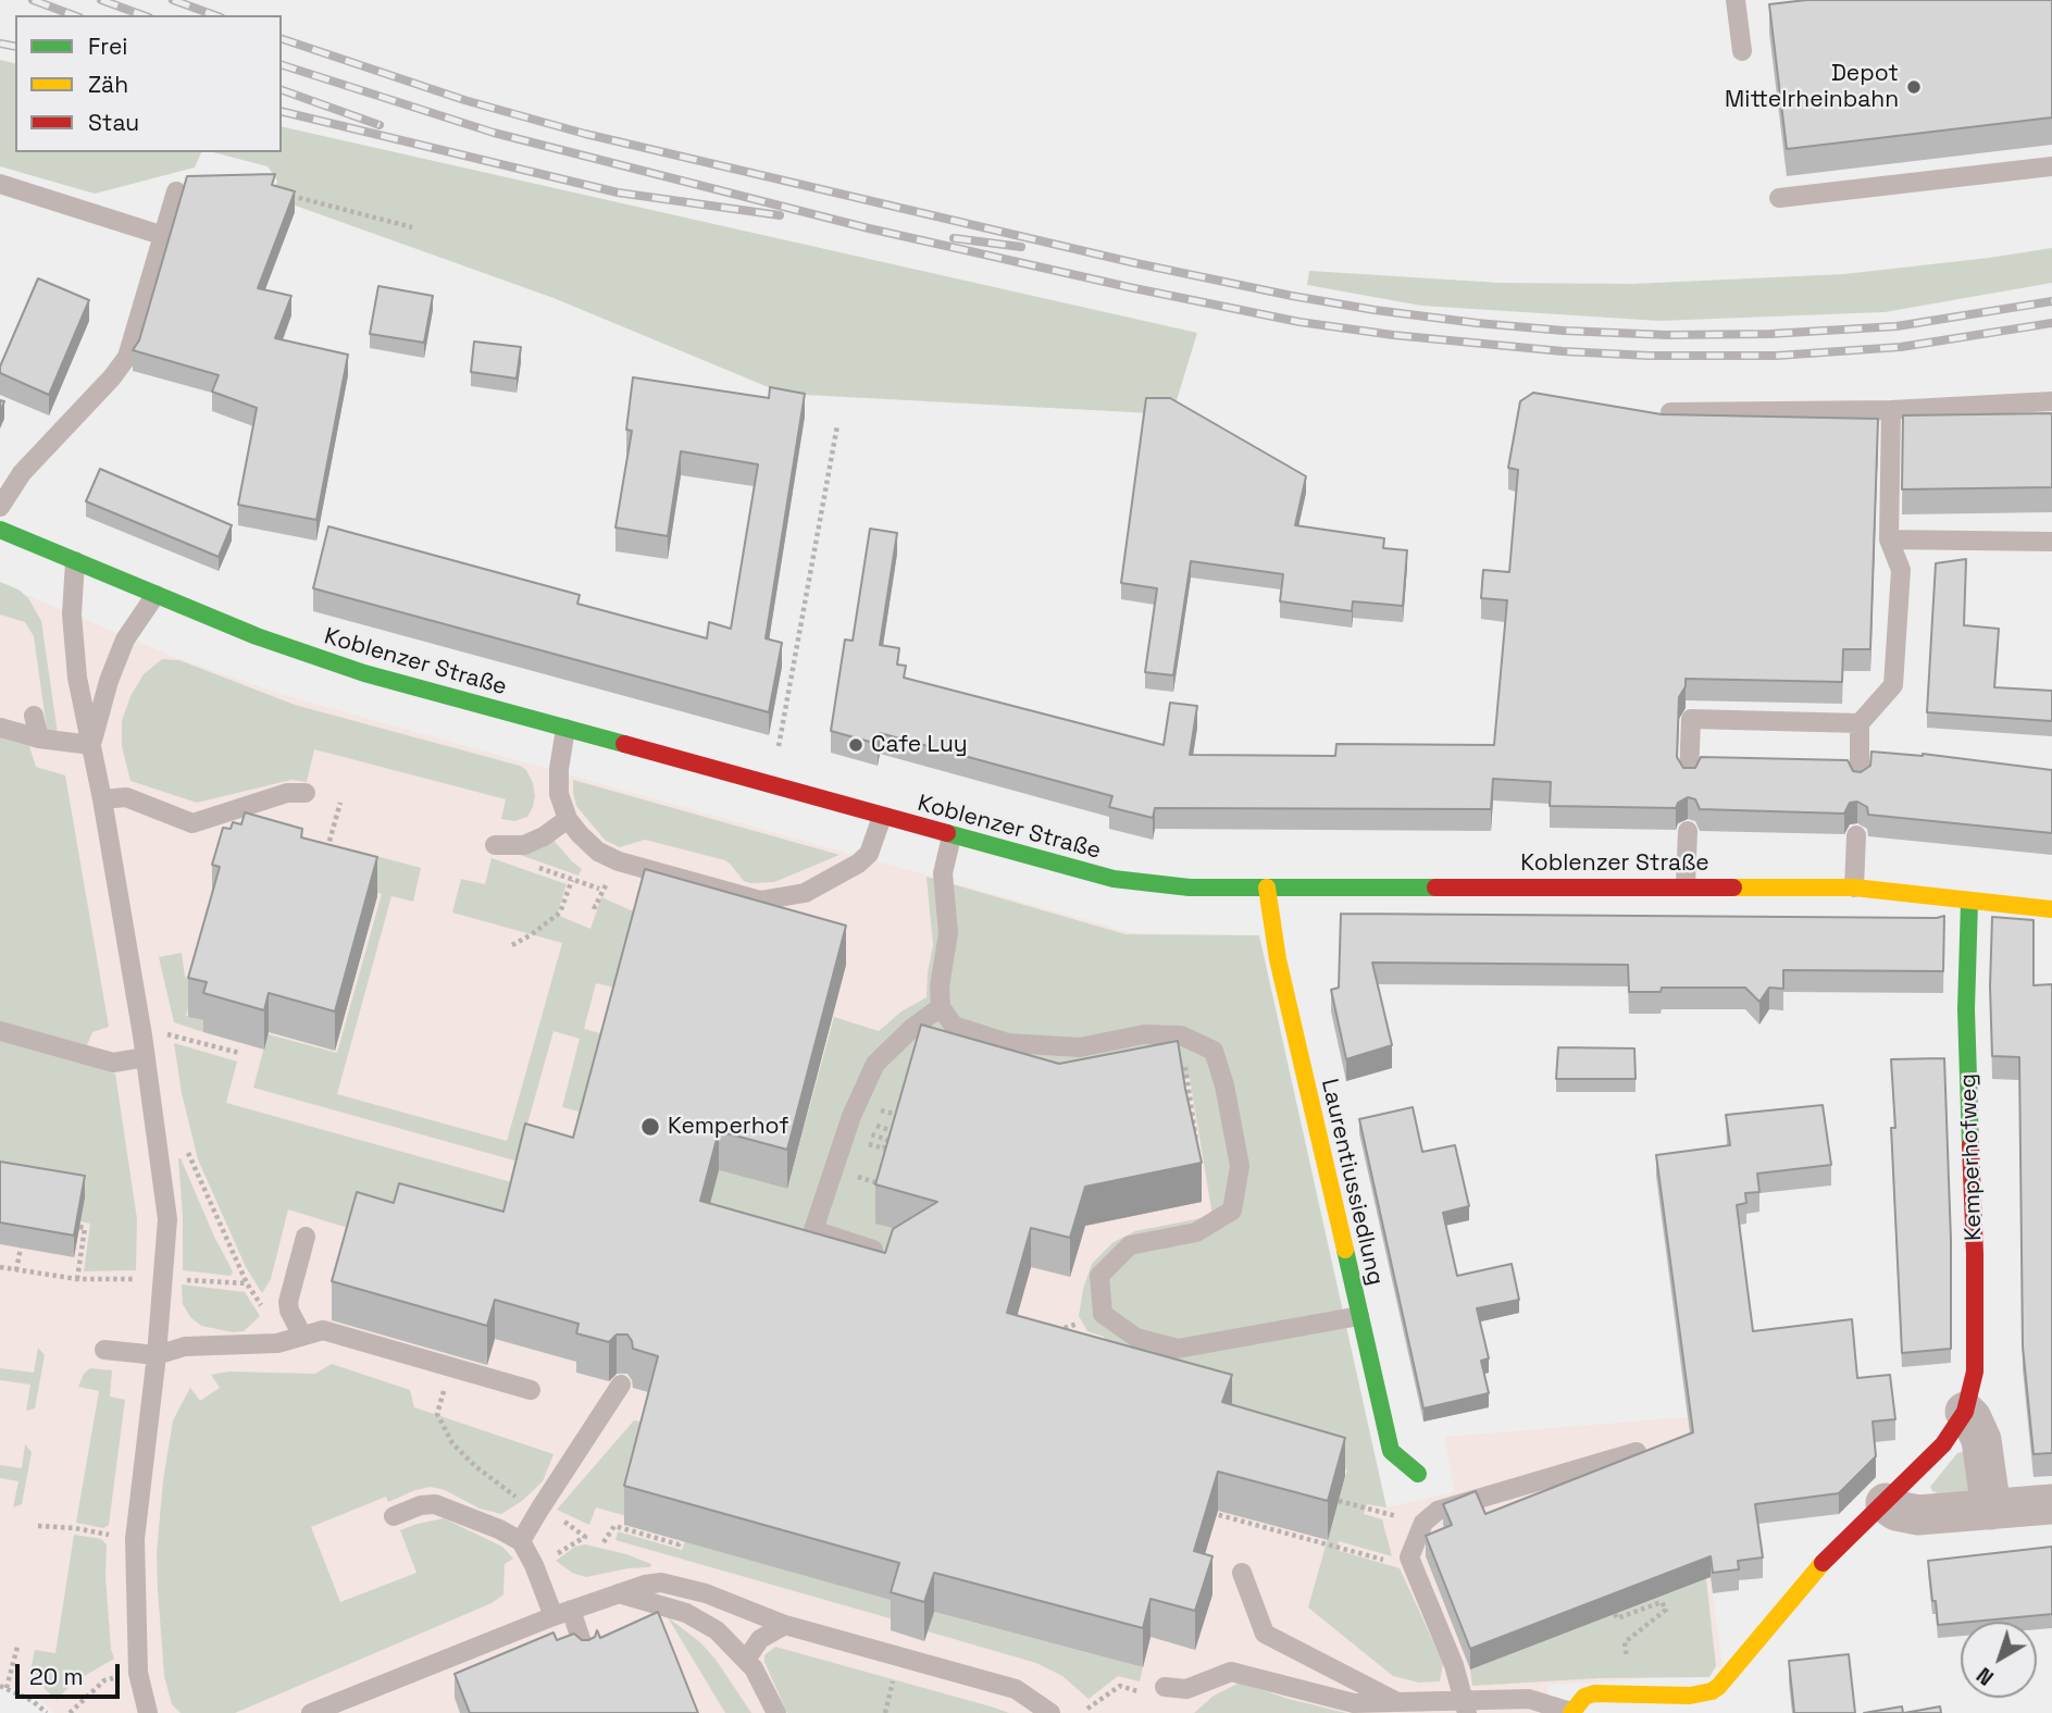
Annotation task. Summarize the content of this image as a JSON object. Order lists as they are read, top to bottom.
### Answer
{
  "streets": {
    "street": ["Koblenzer Straße", "Kemperhofweg", "Laurentiussiedlung"]
  },
  "crossings": [
    ["Koblenzer Straße", "Kemperhofweg"],
    ["Koblenzer Straße", "Laurentiussiedlung"]
  ],
  "places": ["Depot Mittelrheinbahn", "Cafe Luy", "Kemperhof"],
  "legend": ["Frei", "Zäh", "Stau"],
  "scale_bar": "20 m",
  "north": "bottom left"
}
